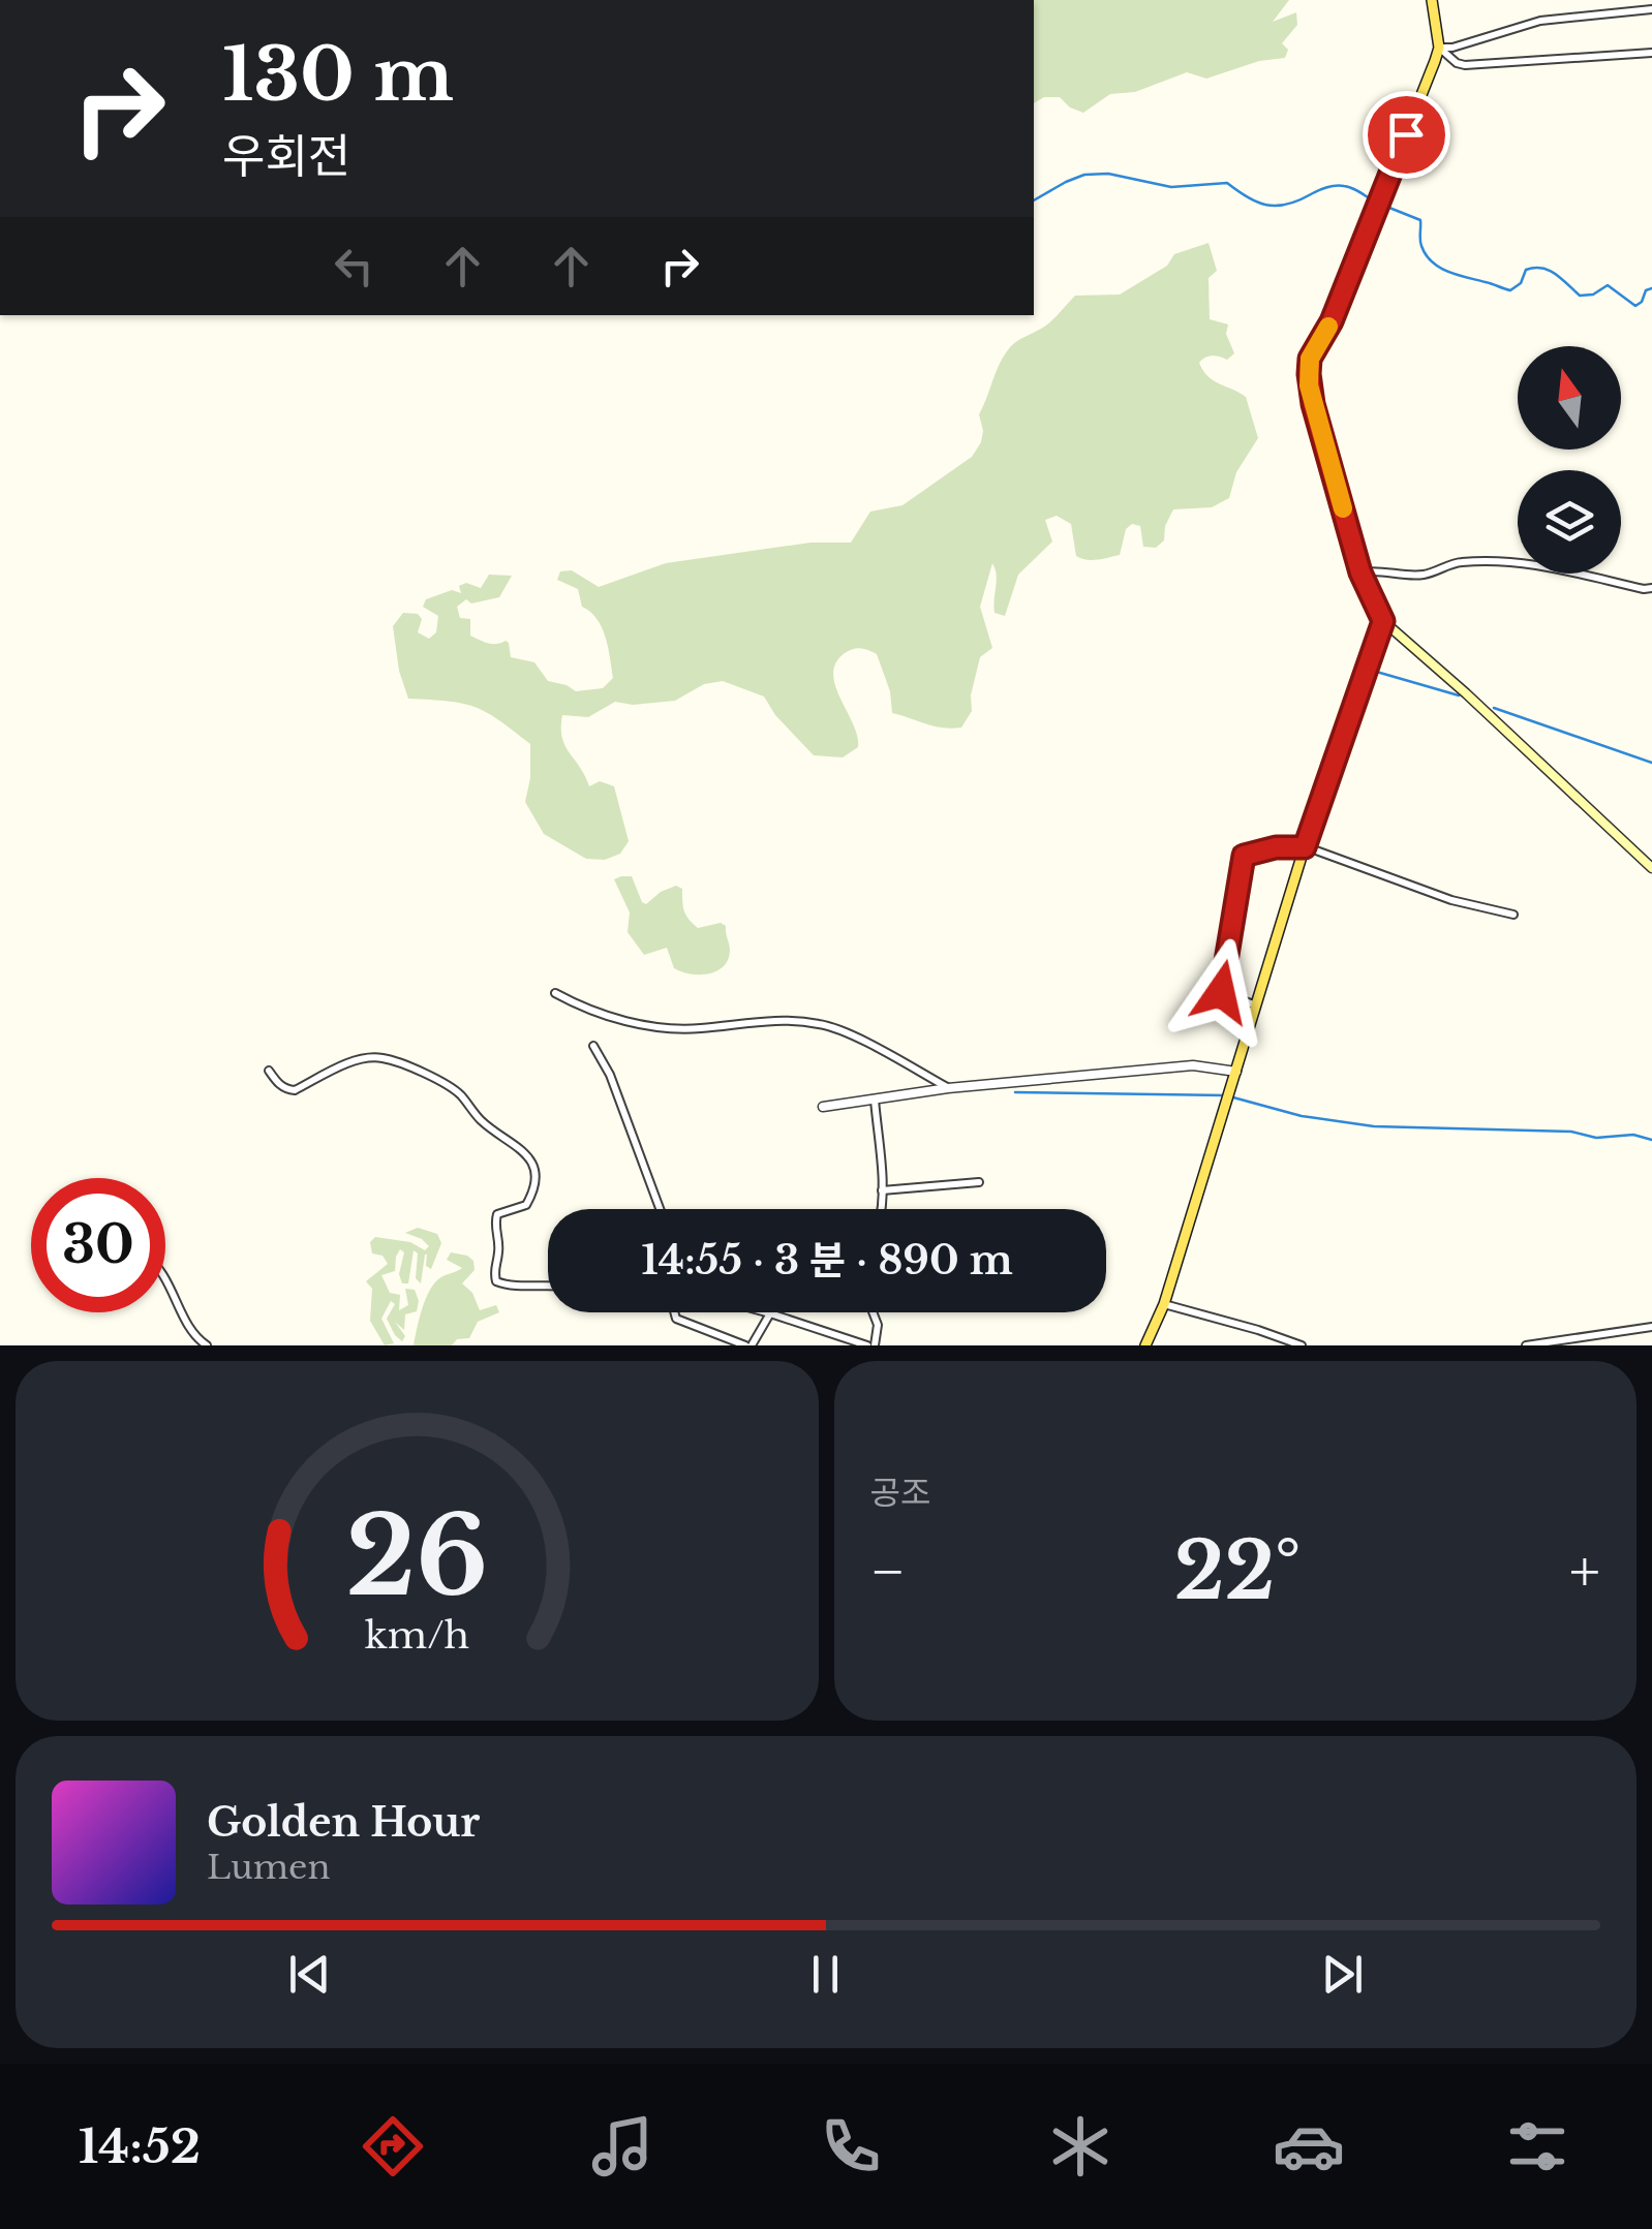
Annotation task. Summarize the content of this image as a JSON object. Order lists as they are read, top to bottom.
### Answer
{
  "north": "top",
  "page": {
    "turn": ["130 m", "우회전"],
    "limit": "30",
    "trip": "14:55 · 3 분 · 890 m",
    "tile": "공조",
    "heat": ["−", "22°", "+"],
    "song": ["Golden Hour", "Lumen"],
    "tabs": "14:52",
    "gauge": ["26", "km/h"]
  }
}
